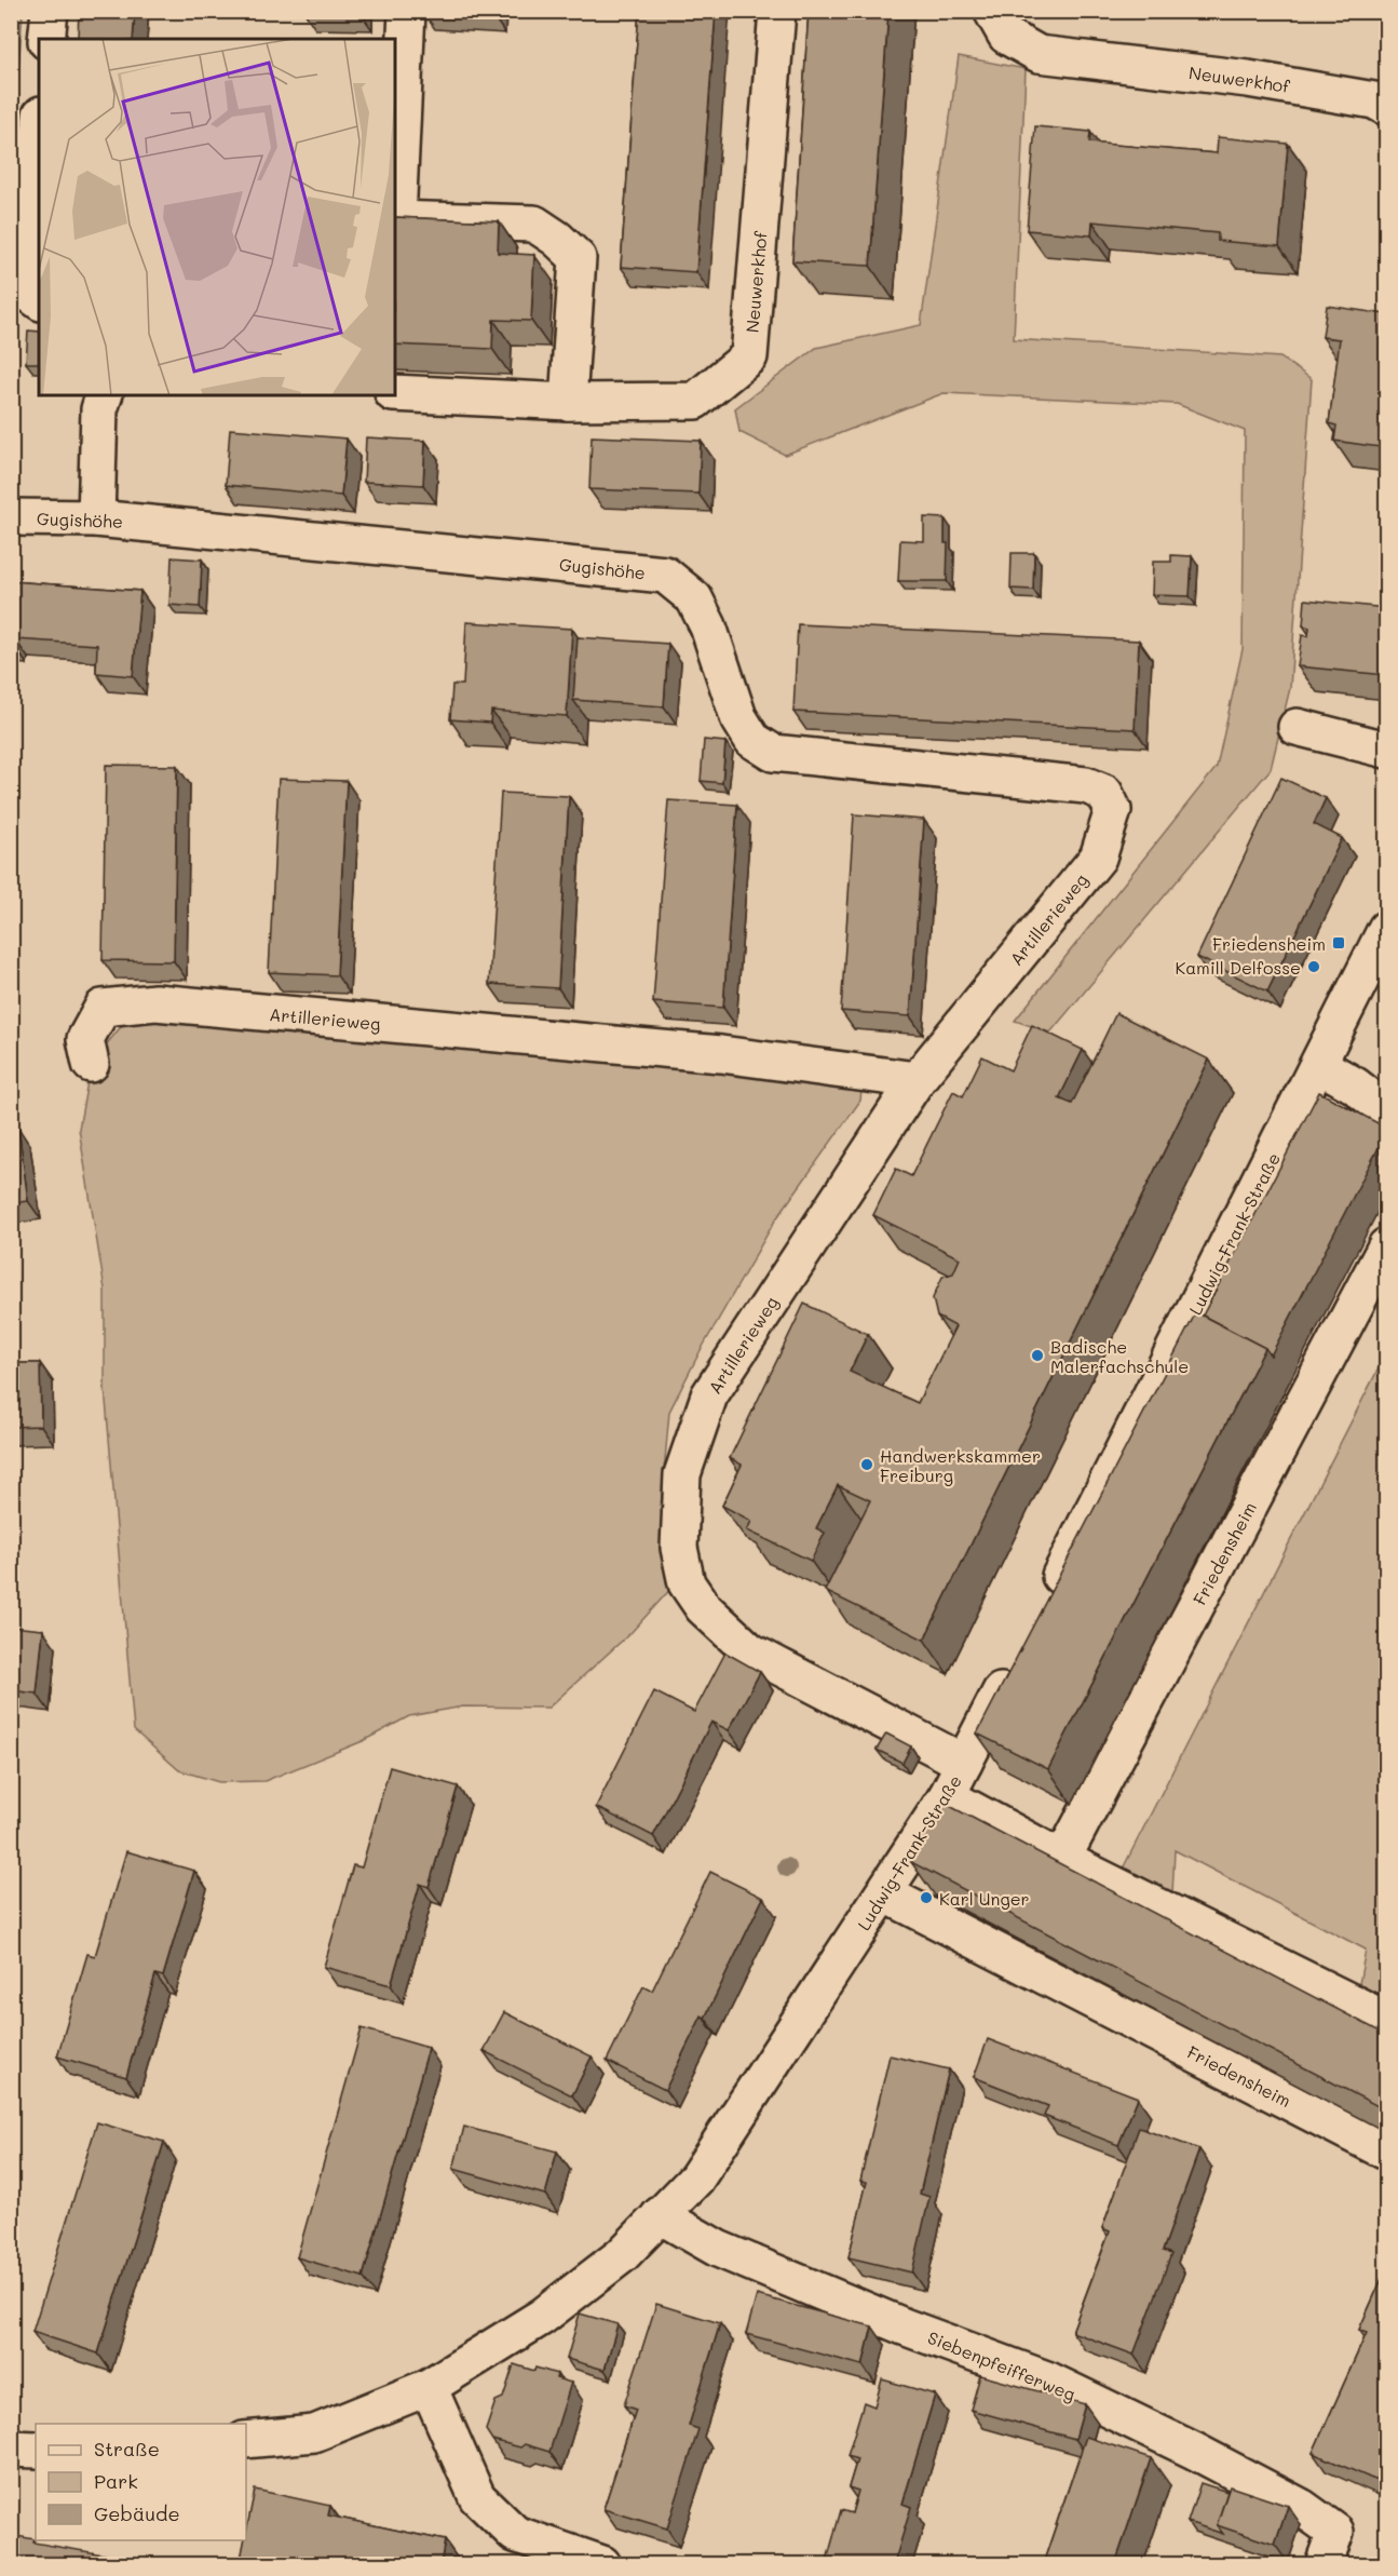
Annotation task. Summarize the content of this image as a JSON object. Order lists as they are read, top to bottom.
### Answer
{
  "streets": {
    "street": [
      "Neuwerkhof",
      "Gugishöhe",
      "Artillerieweg",
      "Ludwig-Frank-Straße",
      "Friedensheim",
      "Siebenpfeifferweg"
    ]
  },
  "crossings": [
    ["Gugishöhe", "Artillerieweg"],
    ["Artillerieweg", "Ludwig-Frank-Straße"],
    ["Ludwig-Frank-Straße", "Friedensheim"],
    ["Ludwig-Frank-Straße", "Siebenpfeifferweg"]
  ],
  "places": {
    "transit": ["Friedensheim"],
    "other": [
      "Kamill Delfosse",
      "Badische Malerfachschule",
      "Handwerkskammer Freiburg",
      "Karl Unger"
    ]
  },
  "legend": ["Straße", "Park", "Gebäude"]
}
